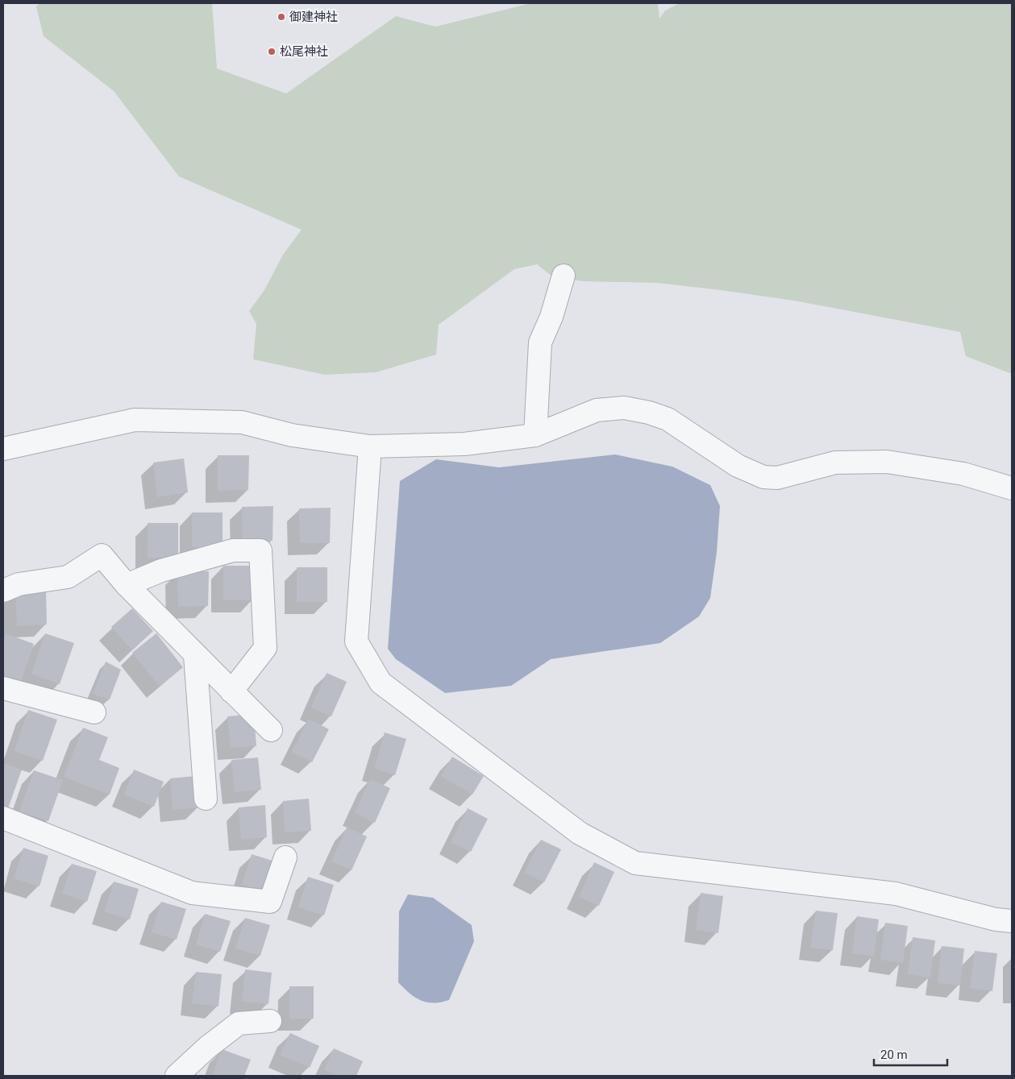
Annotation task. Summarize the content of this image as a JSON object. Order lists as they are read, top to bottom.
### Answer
{
  "places": ["御建神社", "松尾神社"],
  "scale_bar": "20 m"
}
